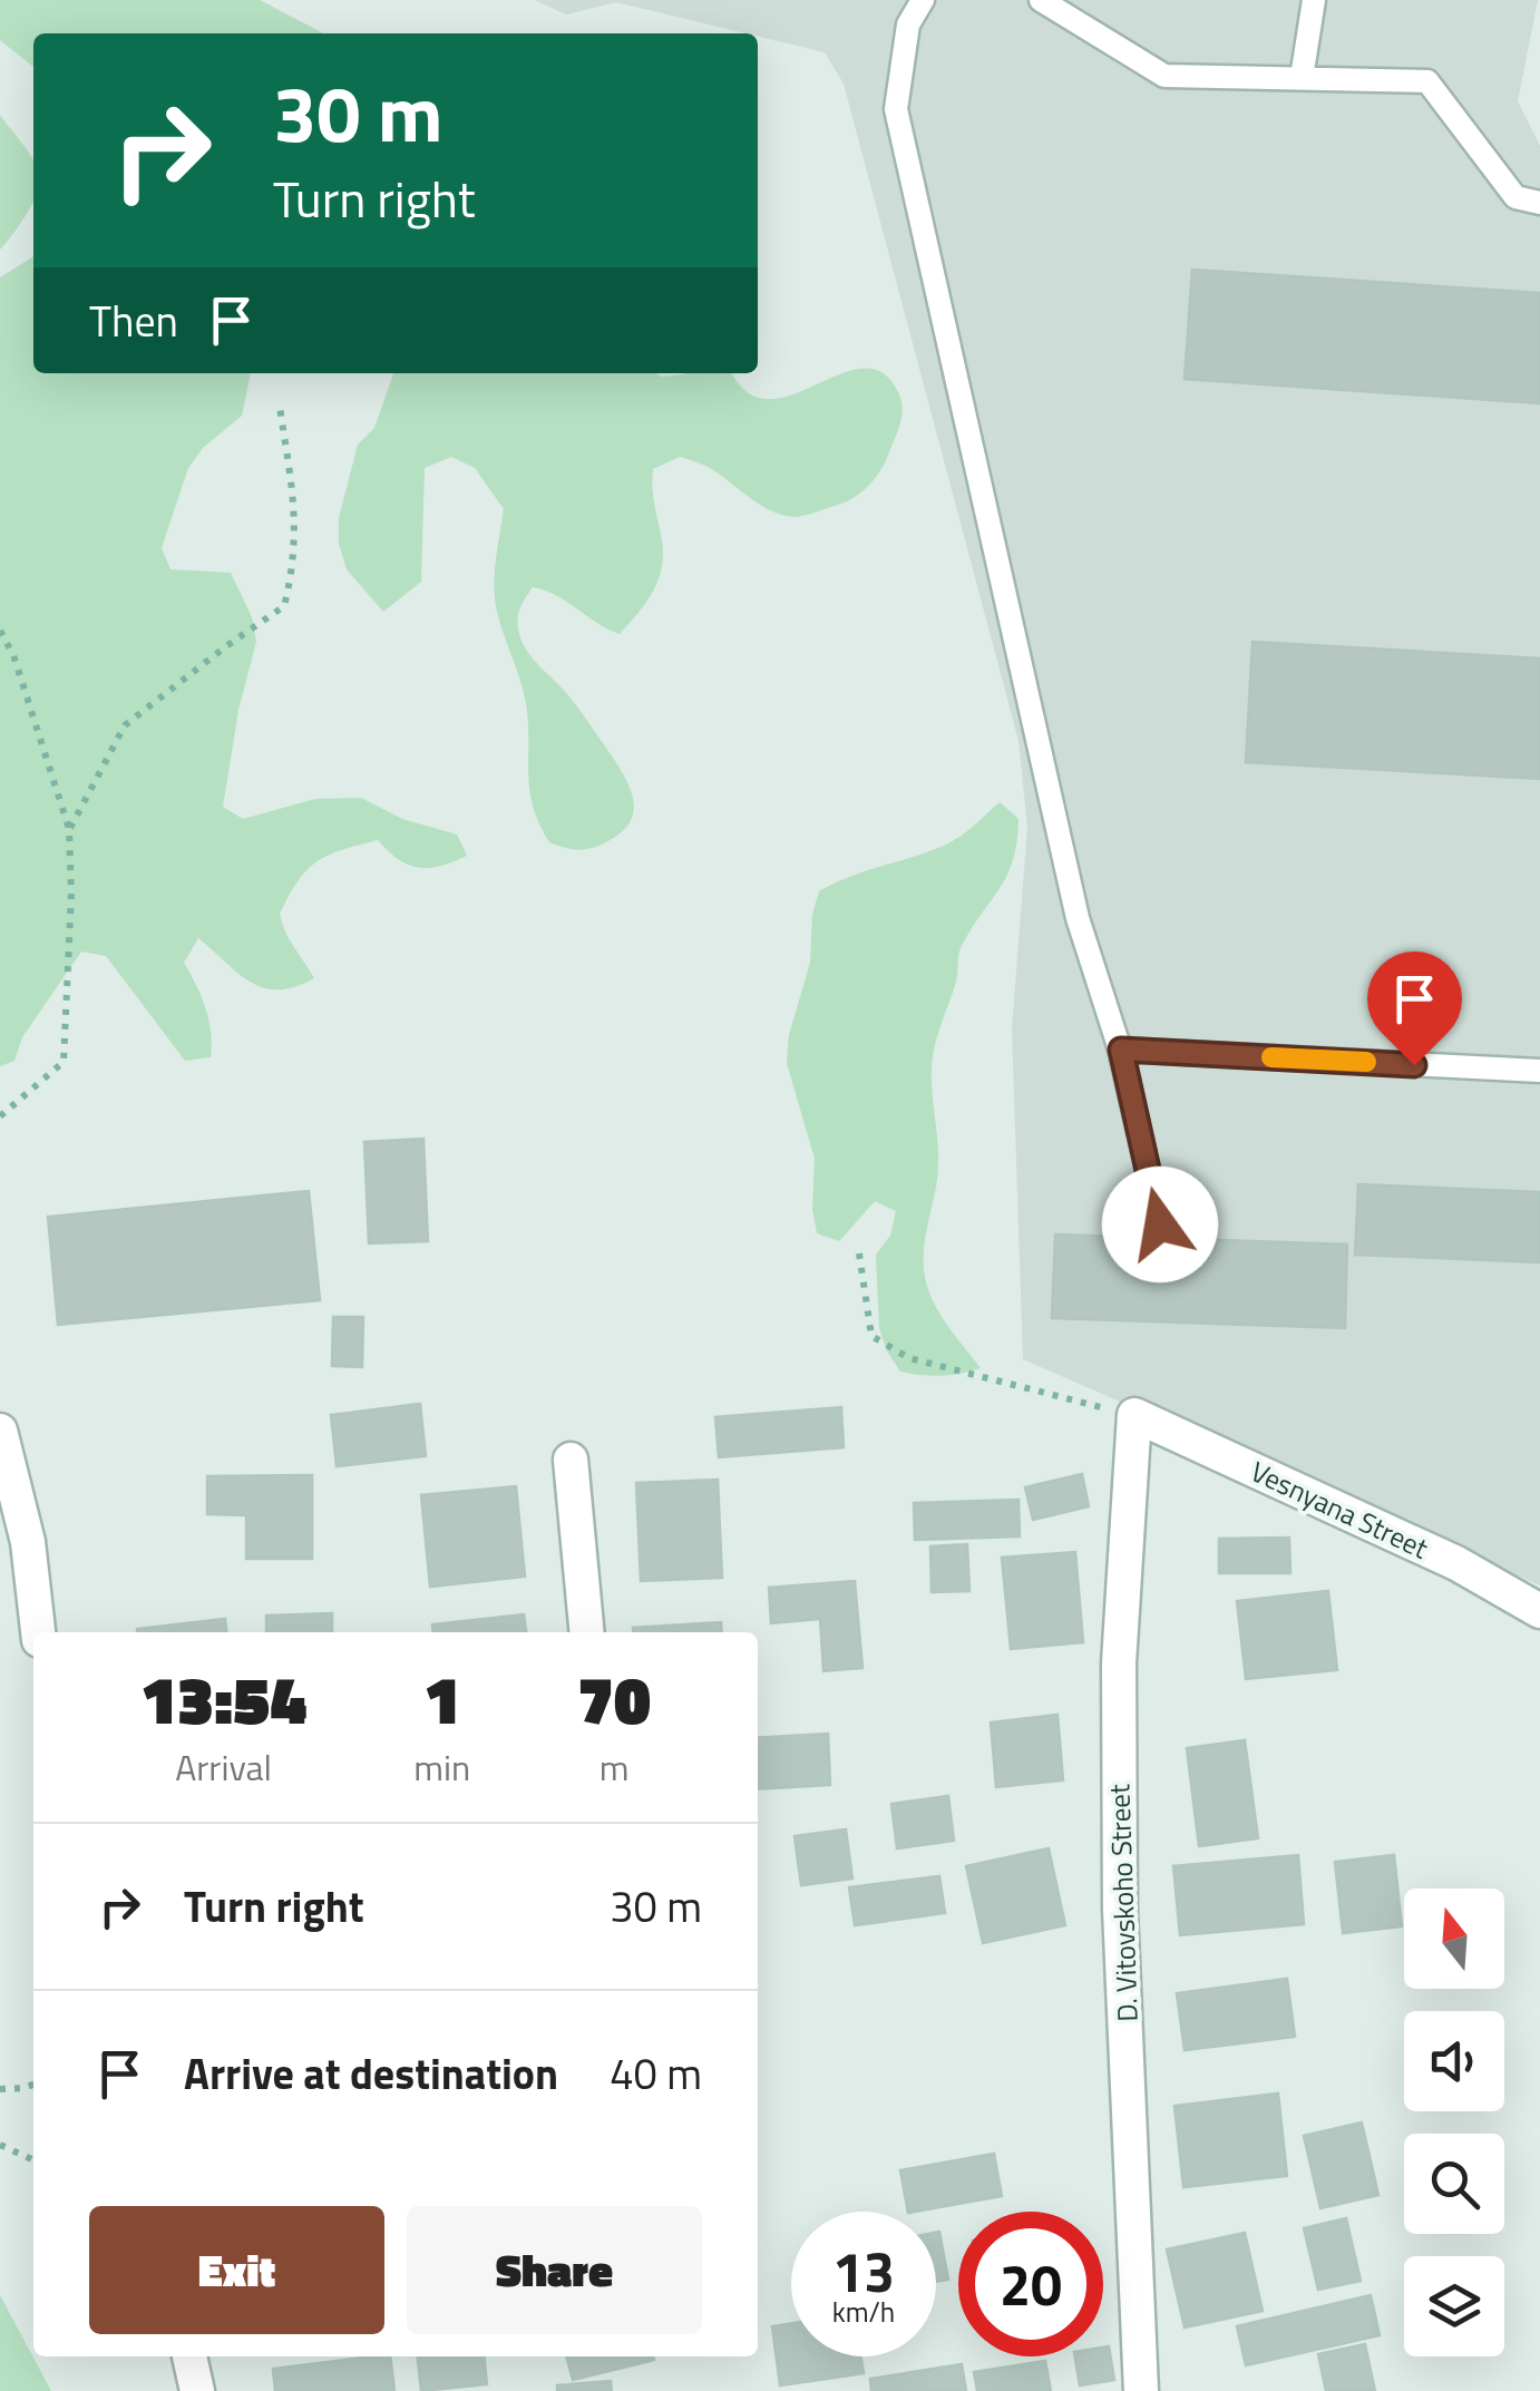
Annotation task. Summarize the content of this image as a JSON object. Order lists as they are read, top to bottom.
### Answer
{
  "streets": {
    "street": ["Vesnyana Street", "D. Vitovskoho Street"]
  },
  "crossings": [
    ["Vesnyana Street", "D. Vitovskoho Street"]
  ],
  "north": "top",
  "page": {
    "turn": ["30 m", "Turn right"],
    "then": "Then",
    "eta": [
      "13:54",
      "Arrival",
      "1",
      "min",
      "70",
      "m"
    ],
    "list": [
      {
        "name": "Turn right",
        "value": "30 m"
      },
      {
        "name": "Arrive at destination",
        "value": "40 m"
      }
    ],
    "buttons": ["Exit", "Share"],
    "speed": "13 km/h",
    "limit": "20"
  }
}
